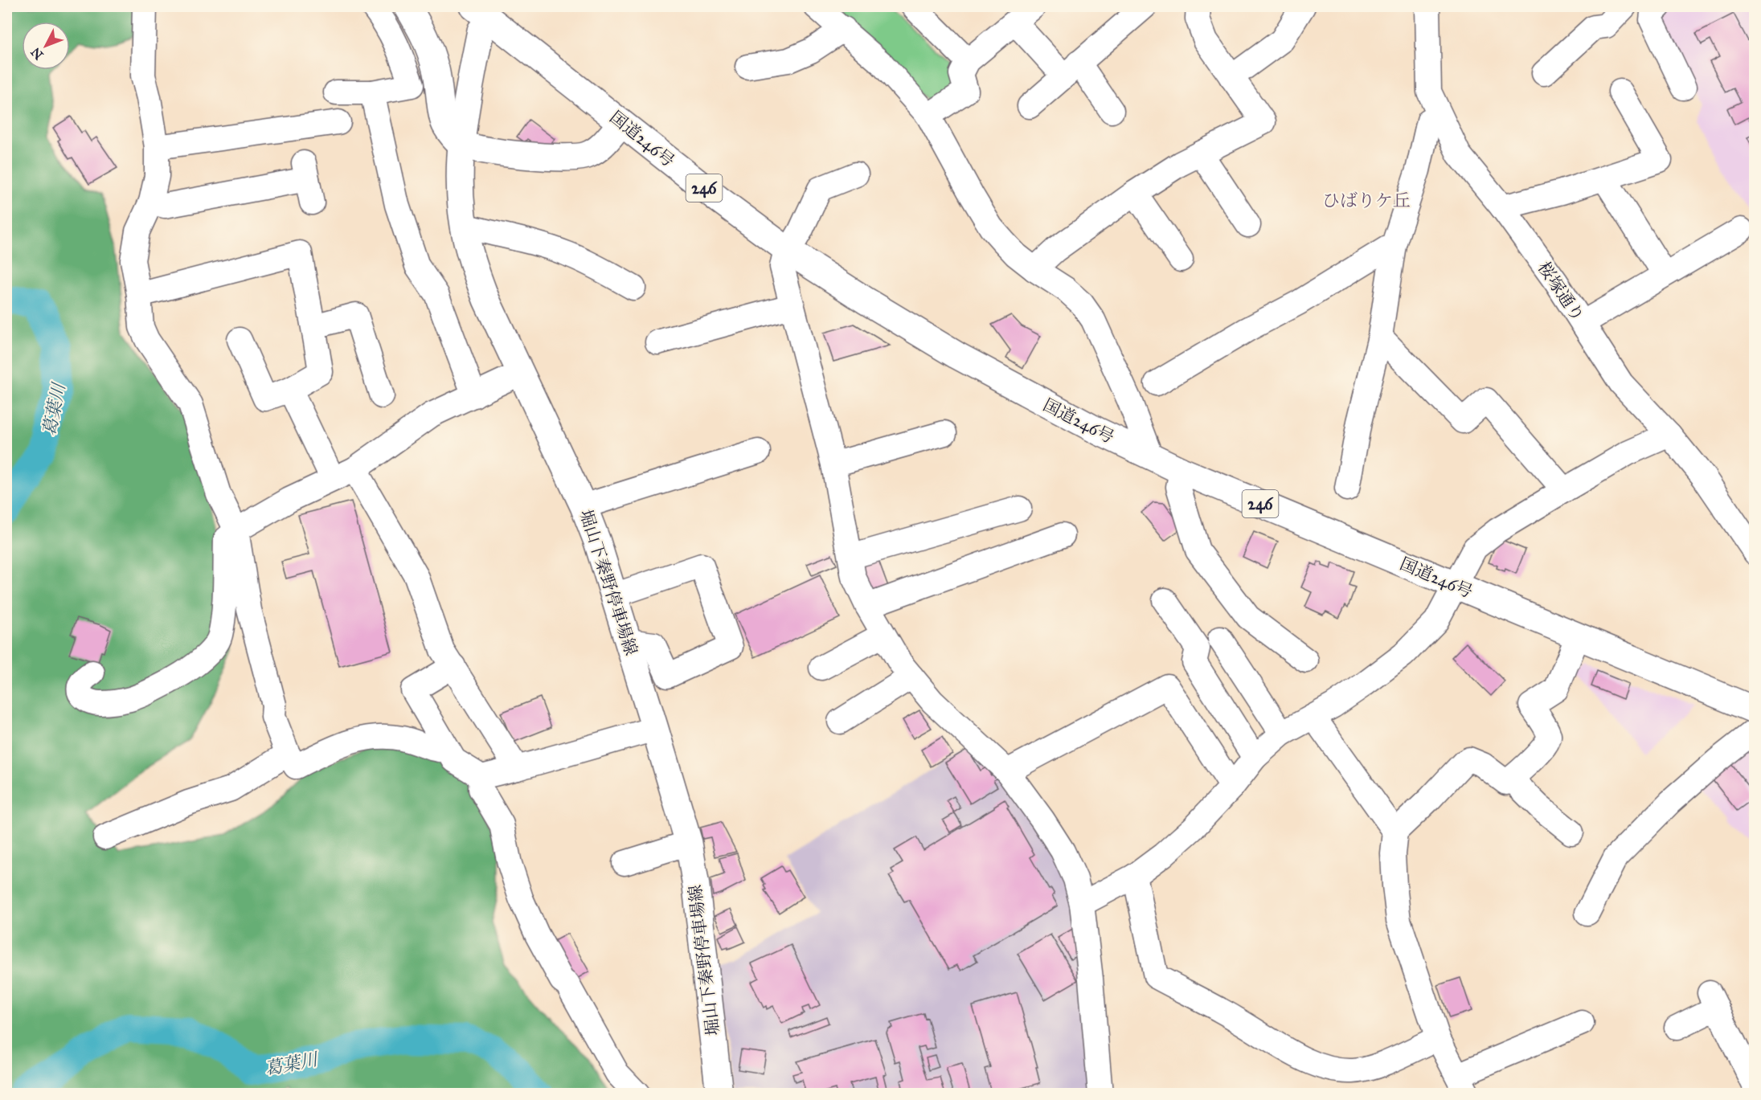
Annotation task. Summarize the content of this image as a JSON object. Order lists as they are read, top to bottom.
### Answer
{
  "streets": {
    "main road": ["国道246号", "246", "堀山下秦野停車場線"],
    "street": ["桜塚通り"]
  },
  "districts": ["ひばりケ丘"],
  "water": ["葛葉川"],
  "north": "bottom left"
}
